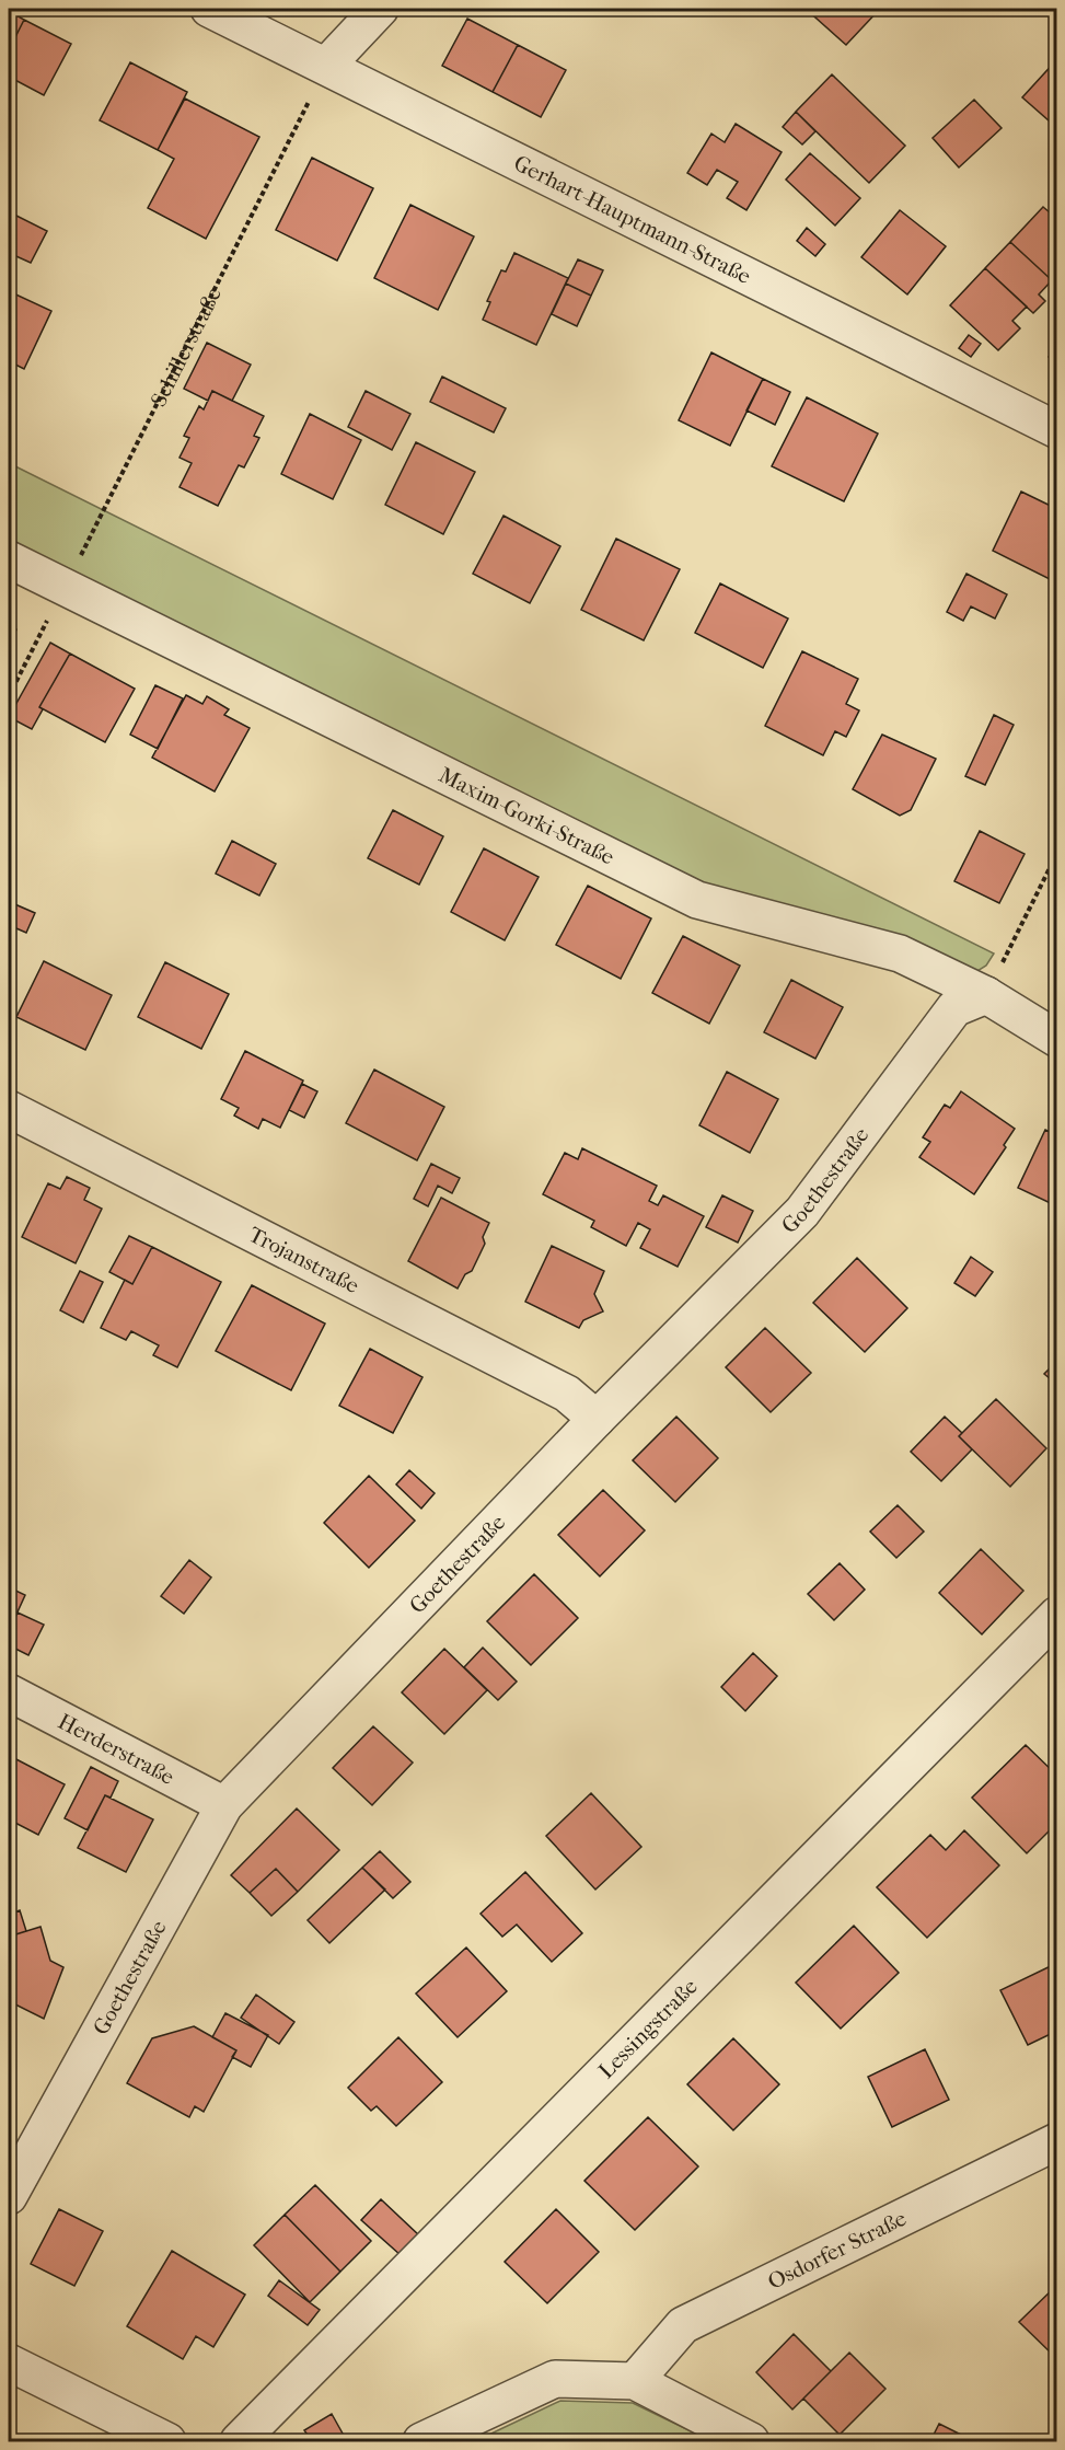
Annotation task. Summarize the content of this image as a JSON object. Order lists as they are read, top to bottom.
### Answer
{
  "streets": {
    "street": [
      "Gerhart-Hauptmann-Straße",
      "Maxim-Gorki-Straße",
      "Goethestraße",
      "Trojanstraße",
      "Herderstraße",
      "Lessingstraße",
      "Osdorfer Straße"
    ],
    "path": ["Schillerstraße"]
  },
  "crossings": [
    ["Gerhart-Hauptmann-Straße", "Schillerstraße"],
    ["Schillerstraße", "Maxim-Gorki-Straße"],
    ["Maxim-Gorki-Straße", "Goethestraße"],
    ["Goethestraße", "Trojanstraße"],
    ["Goethestraße", "Herderstraße"]
  ]
}
